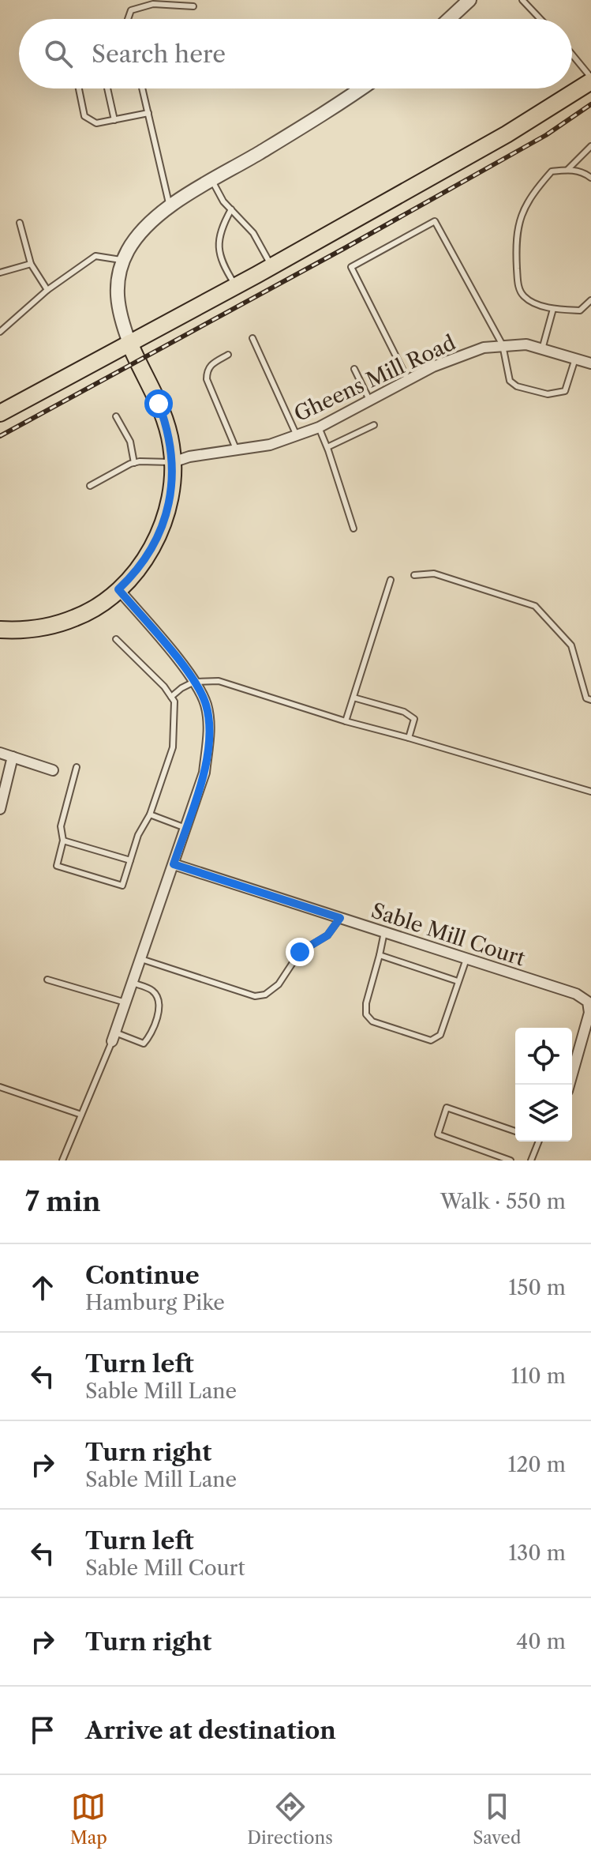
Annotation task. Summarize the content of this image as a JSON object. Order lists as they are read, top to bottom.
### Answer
{
  "streets": {
    "street": ["Gheens Mill Road", "Sable Mill Court"]
  },
  "page": {
    "search": "Search here",
    "heading": ["7 min", "Walk · 550 m"],
    "list": [
      ["Continue", "Hamburg Pike", "150 m"],
      ["Turn left", "Sable Mill Lane", "110 m"],
      ["Turn right", "Sable Mill Lane", "120 m"],
      ["Turn left", "Sable Mill Court", "130 m"],
      ["Turn right", "40 m"],
      "Arrive at destination"
    ],
    "nav": ["Map", "Directions", "Saved"]
  }
}
